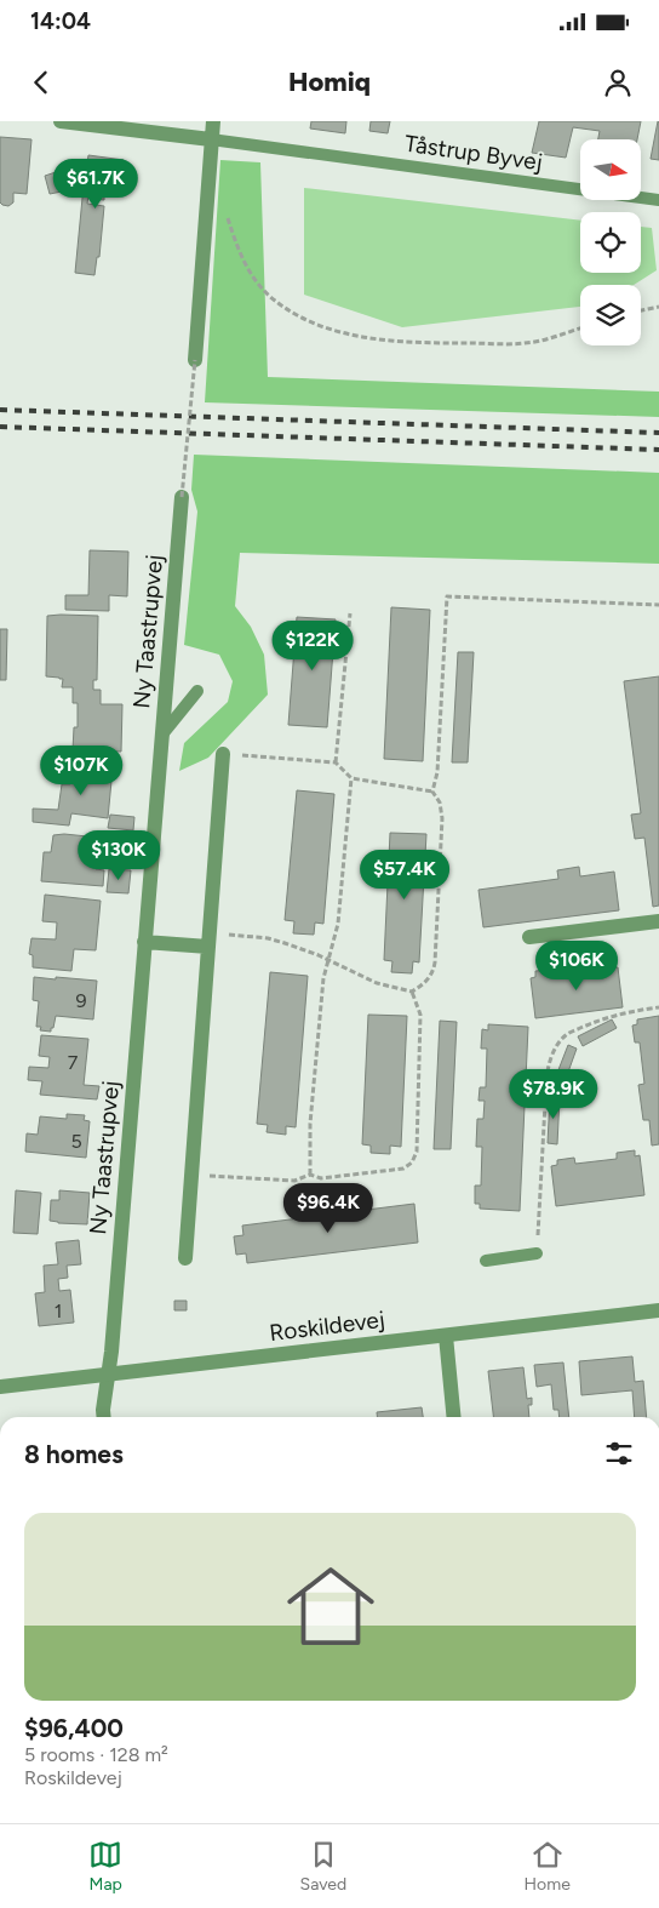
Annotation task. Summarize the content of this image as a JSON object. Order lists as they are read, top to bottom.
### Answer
{
  "streets": {
    "street": ["Ny Taastrupvej", "Roskildevej"],
    "lane": ["Tåstrup Byvej"]
  },
  "crossings": [
    ["Ny Taastrupvej", "Roskildevej"]
  ],
  "house_numbers": [
    "9",
    "7",
    "5",
    "1"
  ],
  "north": "right",
  "page": {
    "status": "14:04",
    "header": "Homiq",
    "price": [
      "$61.7K",
      "$122K",
      "$107K",
      "$130K",
      "$57.4K",
      "$106K",
      "$78.9K",
      "$96.4K"
    ],
    "heading": "8 homes",
    "list": [
      {
        "name": "$96,400",
        "note": "5 rooms · 128 m² · Roskildevej"
      }
    ],
    "tabs": ["Map", "Saved", "Home"]
  }
}
